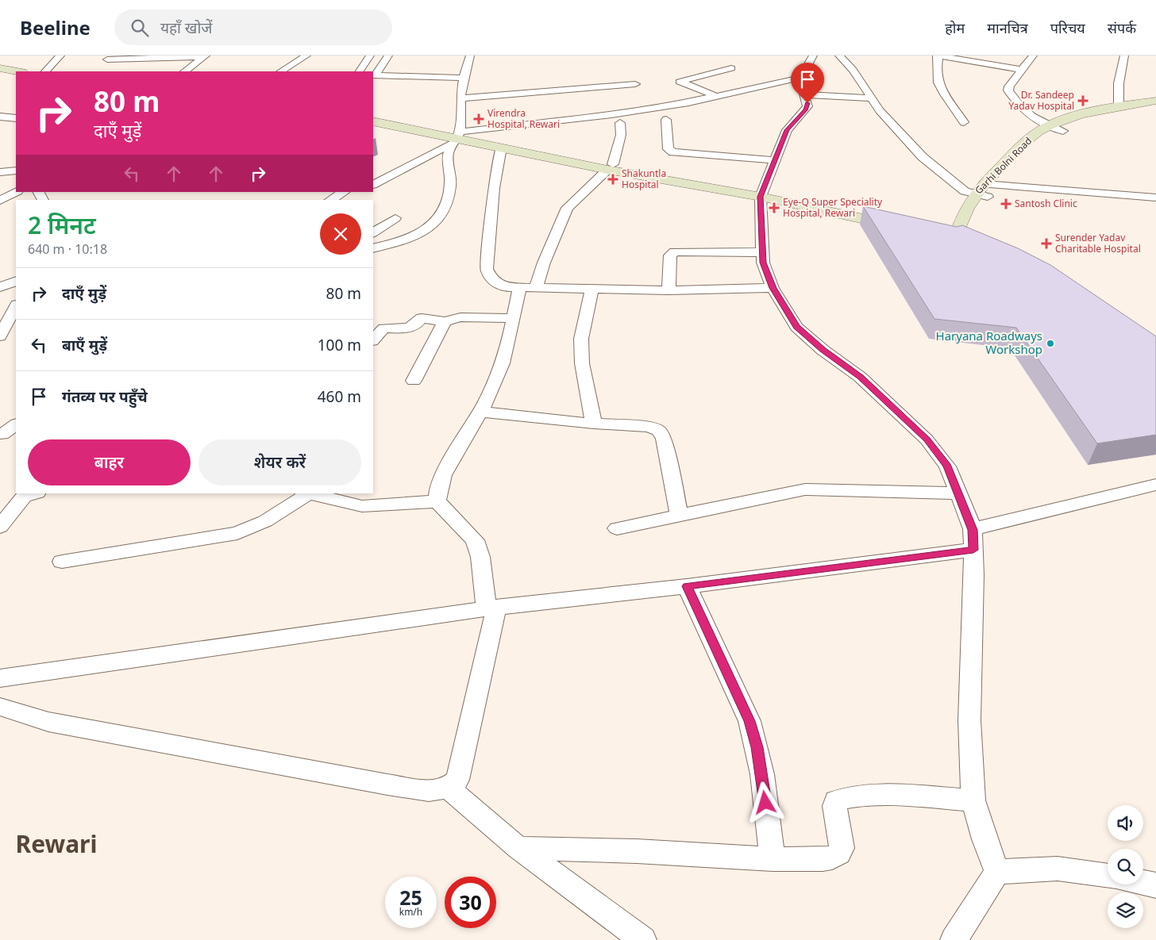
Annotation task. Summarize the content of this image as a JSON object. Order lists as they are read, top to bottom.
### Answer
{
  "streets": {
    "main road": ["Garhi Bolni Road"]
  },
  "districts": ["Rewari"],
  "places": {
    "health": [
      "Dr. Sandeep Yadav Hospital",
      "Virendra Hospital, Rewari",
      "Shakuntla Hospital",
      "Santosh Clinic",
      "Eye-Q Super Speciality Hospital, Rewari",
      "Surender Yadav Charitable Hospital"
    ],
    "other": ["Haryana Roadways Workshop"]
  },
  "page": {
    "header": "Beeline",
    "search": "यहाँ खोजें",
    "nav": [
      "होम",
      "मानचित्र",
      "परिचय",
      "संपर्क"
    ],
    "turn": ["80 m", "दाएँ मुड़ें"],
    "heading": ["2 मिनट", "640 m · 10:18"],
    "list": [
      {
        "name": "दाएँ मुड़ें",
        "value": "80 m"
      },
      {
        "name": "बाएँ मुड़ें",
        "value": "100 m"
      },
      {
        "name": "गंतव्य पर पहुँचे",
        "value": "460 m"
      }
    ],
    "buttons": ["बाहर", "शेयर करें"],
    "speed": "25 km/h",
    "limit": "30"
  }
}
